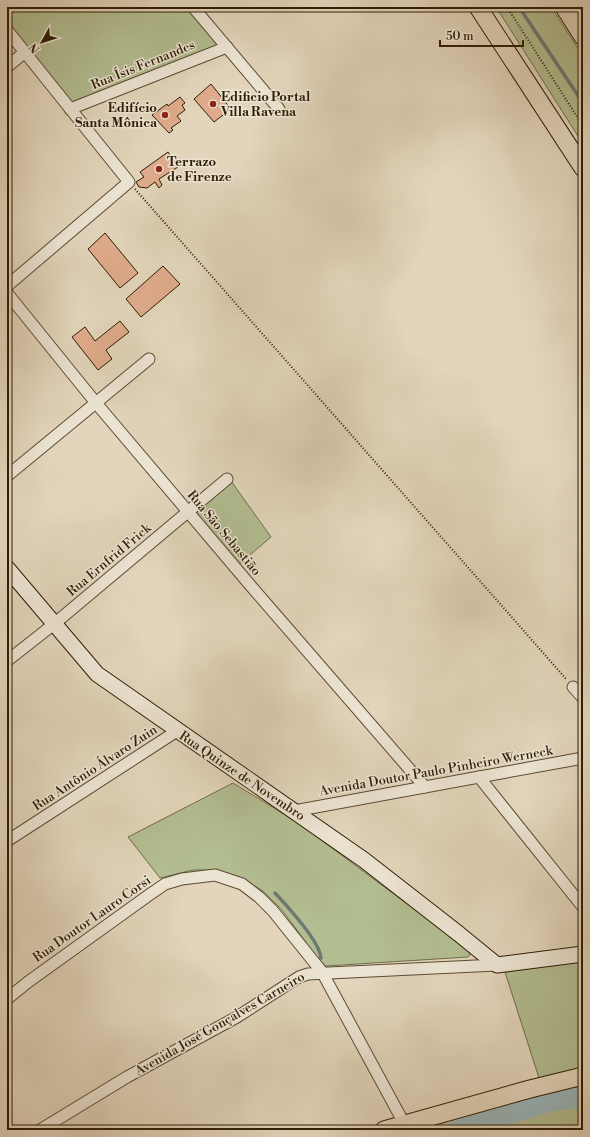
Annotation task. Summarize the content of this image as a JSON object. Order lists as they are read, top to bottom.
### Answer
{
  "streets": {
    "main road": ["Rua Quinze de Novembro", "Avenida José Gonçalves Carneiro"],
    "street": [
      "Rua Ísis Fernandes",
      "Rua São Sebastião",
      "Rua Ernfrid Frick",
      "Rua Antônio Álvaro Zuin",
      "Avenida Doutor Paulo Pinheiro Werneck",
      "Rua Doutor Lauro Corsi"
    ]
  },
  "crossings": [
    ["Rua São Sebastião", "Rua Ernfrid Frick"],
    ["Rua São Sebastião", "Avenida Doutor Paulo Pinheiro Werneck"],
    ["Rua Ernfrid Frick", "Rua Quinze de Novembro"],
    ["Rua Antônio Álvaro Zuin", "Rua Quinze de Novembro"],
    ["Avenida Doutor Paulo Pinheiro Werneck", "Rua Quinze de Novembro"],
    ["Rua Quinze de Novembro", "Avenida José Gonçalves Carneiro"],
    ["Rua Doutor Lauro Corsi", "Avenida José Gonçalves Carneiro"]
  ],
  "places": ["Edificio Portal Villa Ravena", "Edifício Santa Mônica", "Terrazo de Firenze"],
  "scale_bar": "50 m",
  "north": "bottom left"
}
